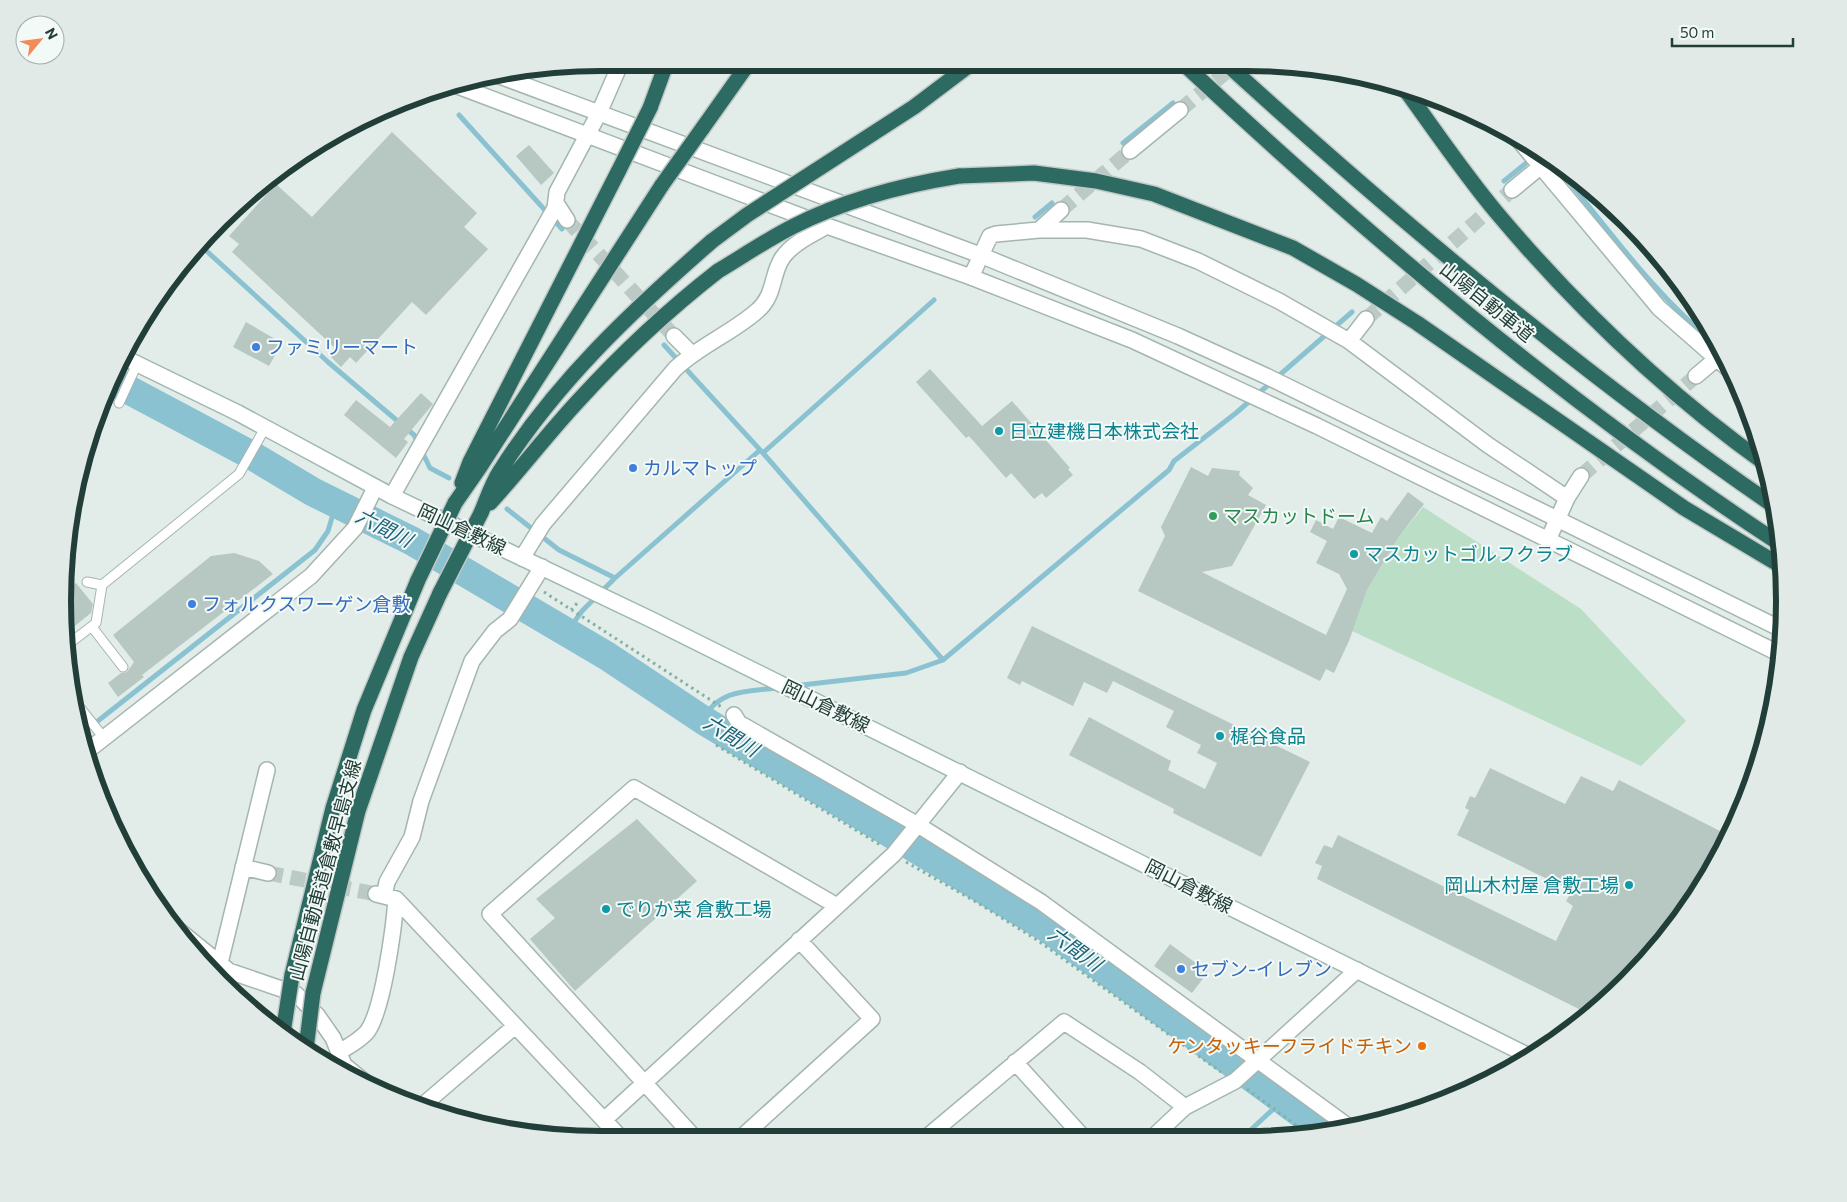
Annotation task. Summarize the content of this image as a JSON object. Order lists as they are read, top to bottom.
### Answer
{
  "streets": {
    "highway": ["山陽自動車道", "山陽自動車道倉敷早島支線"],
    "street": ["岡山倉敷線"]
  },
  "water": ["六間川"],
  "places": [
    "ファミリーマート",
    "日立建機日本株式会社",
    "カルマトップ",
    "マスカットドーム",
    "マスカットゴルフクラブ",
    "フォルクスワーゲン倉敷",
    "梶谷食品",
    "岡山木村屋 倉敷工場",
    "でりか菜 倉敷工場",
    "セブン-イレブン",
    "ケンタッキーフライドチキン"
  ],
  "scale_bar": "50 m",
  "north": "top right"
}
